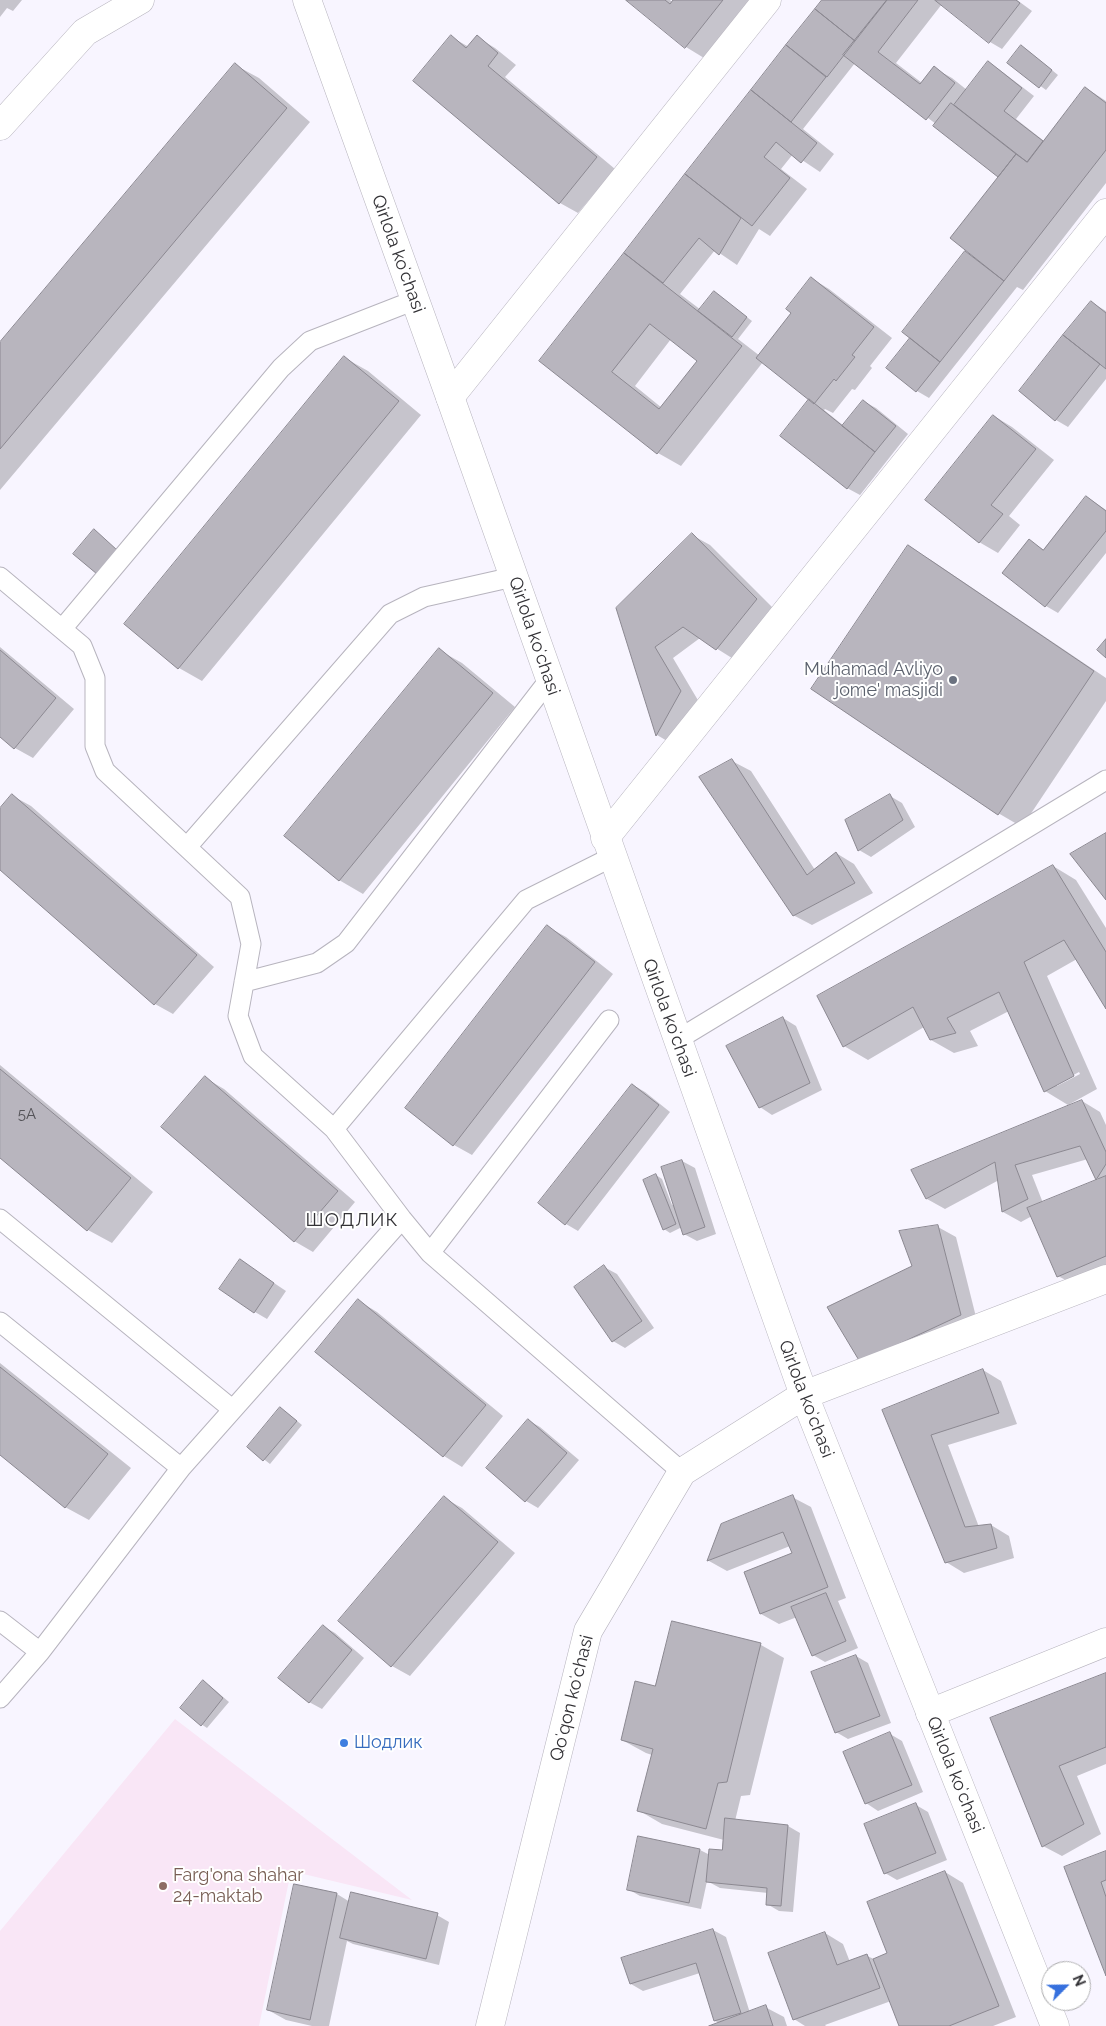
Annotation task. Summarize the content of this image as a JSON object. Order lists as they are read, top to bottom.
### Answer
{
  "streets": {
    "street": ["Qirlola koʻchasi", "Qoʻqon koʻchasi"]
  },
  "crossings": [
    ["Qirlola koʻchasi", "Qoʻqon koʻchasi"]
  ],
  "districts": ["ШОДЛИК"],
  "places": ["Muhamad Avliyo jome' masjidi", "Шодлик", "Farg'ona shahar 24-maktab"],
  "house_numbers": ["5A"],
  "north": "top right"
}
